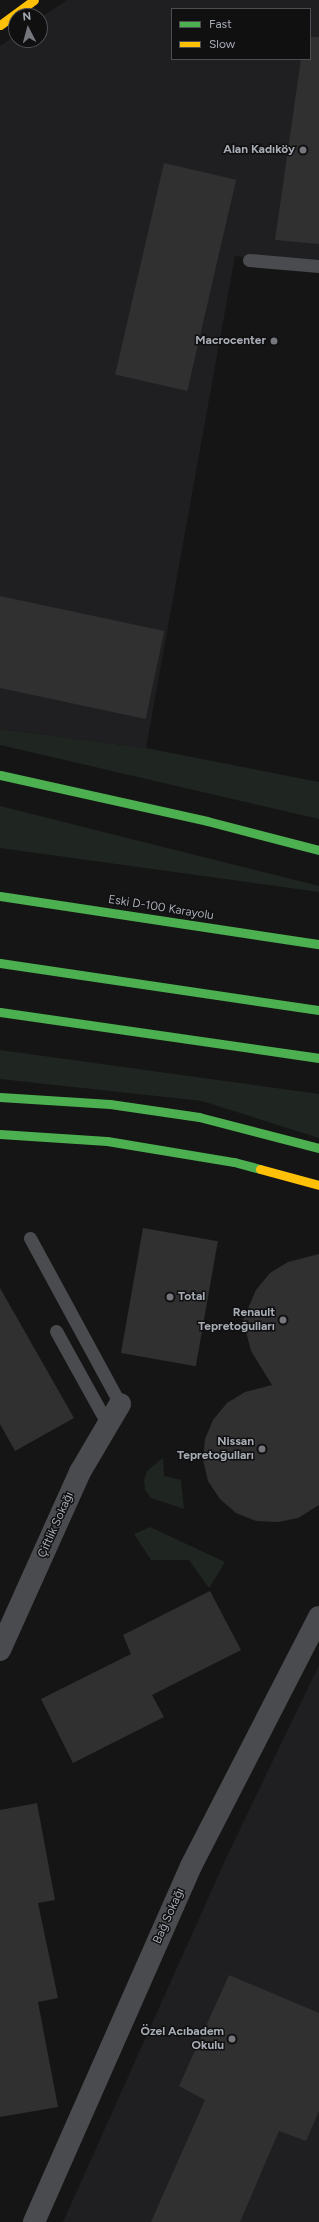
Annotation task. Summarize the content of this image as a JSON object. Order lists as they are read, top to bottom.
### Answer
{
  "streets": {
    "main road": ["Eski D-100 Karayolu"],
    "street": ["Çiftlik Sokağı", "Bağ Sokağı"]
  },
  "places": [
    "Alan Kadıköy",
    "Macrocenter",
    "Total",
    "Renault Tepretoğulları",
    "Nissan Tepretoğulları",
    "Özel Acıbadem Okulu"
  ],
  "legend": ["Fast", "Slow"],
  "north": "top"
}
